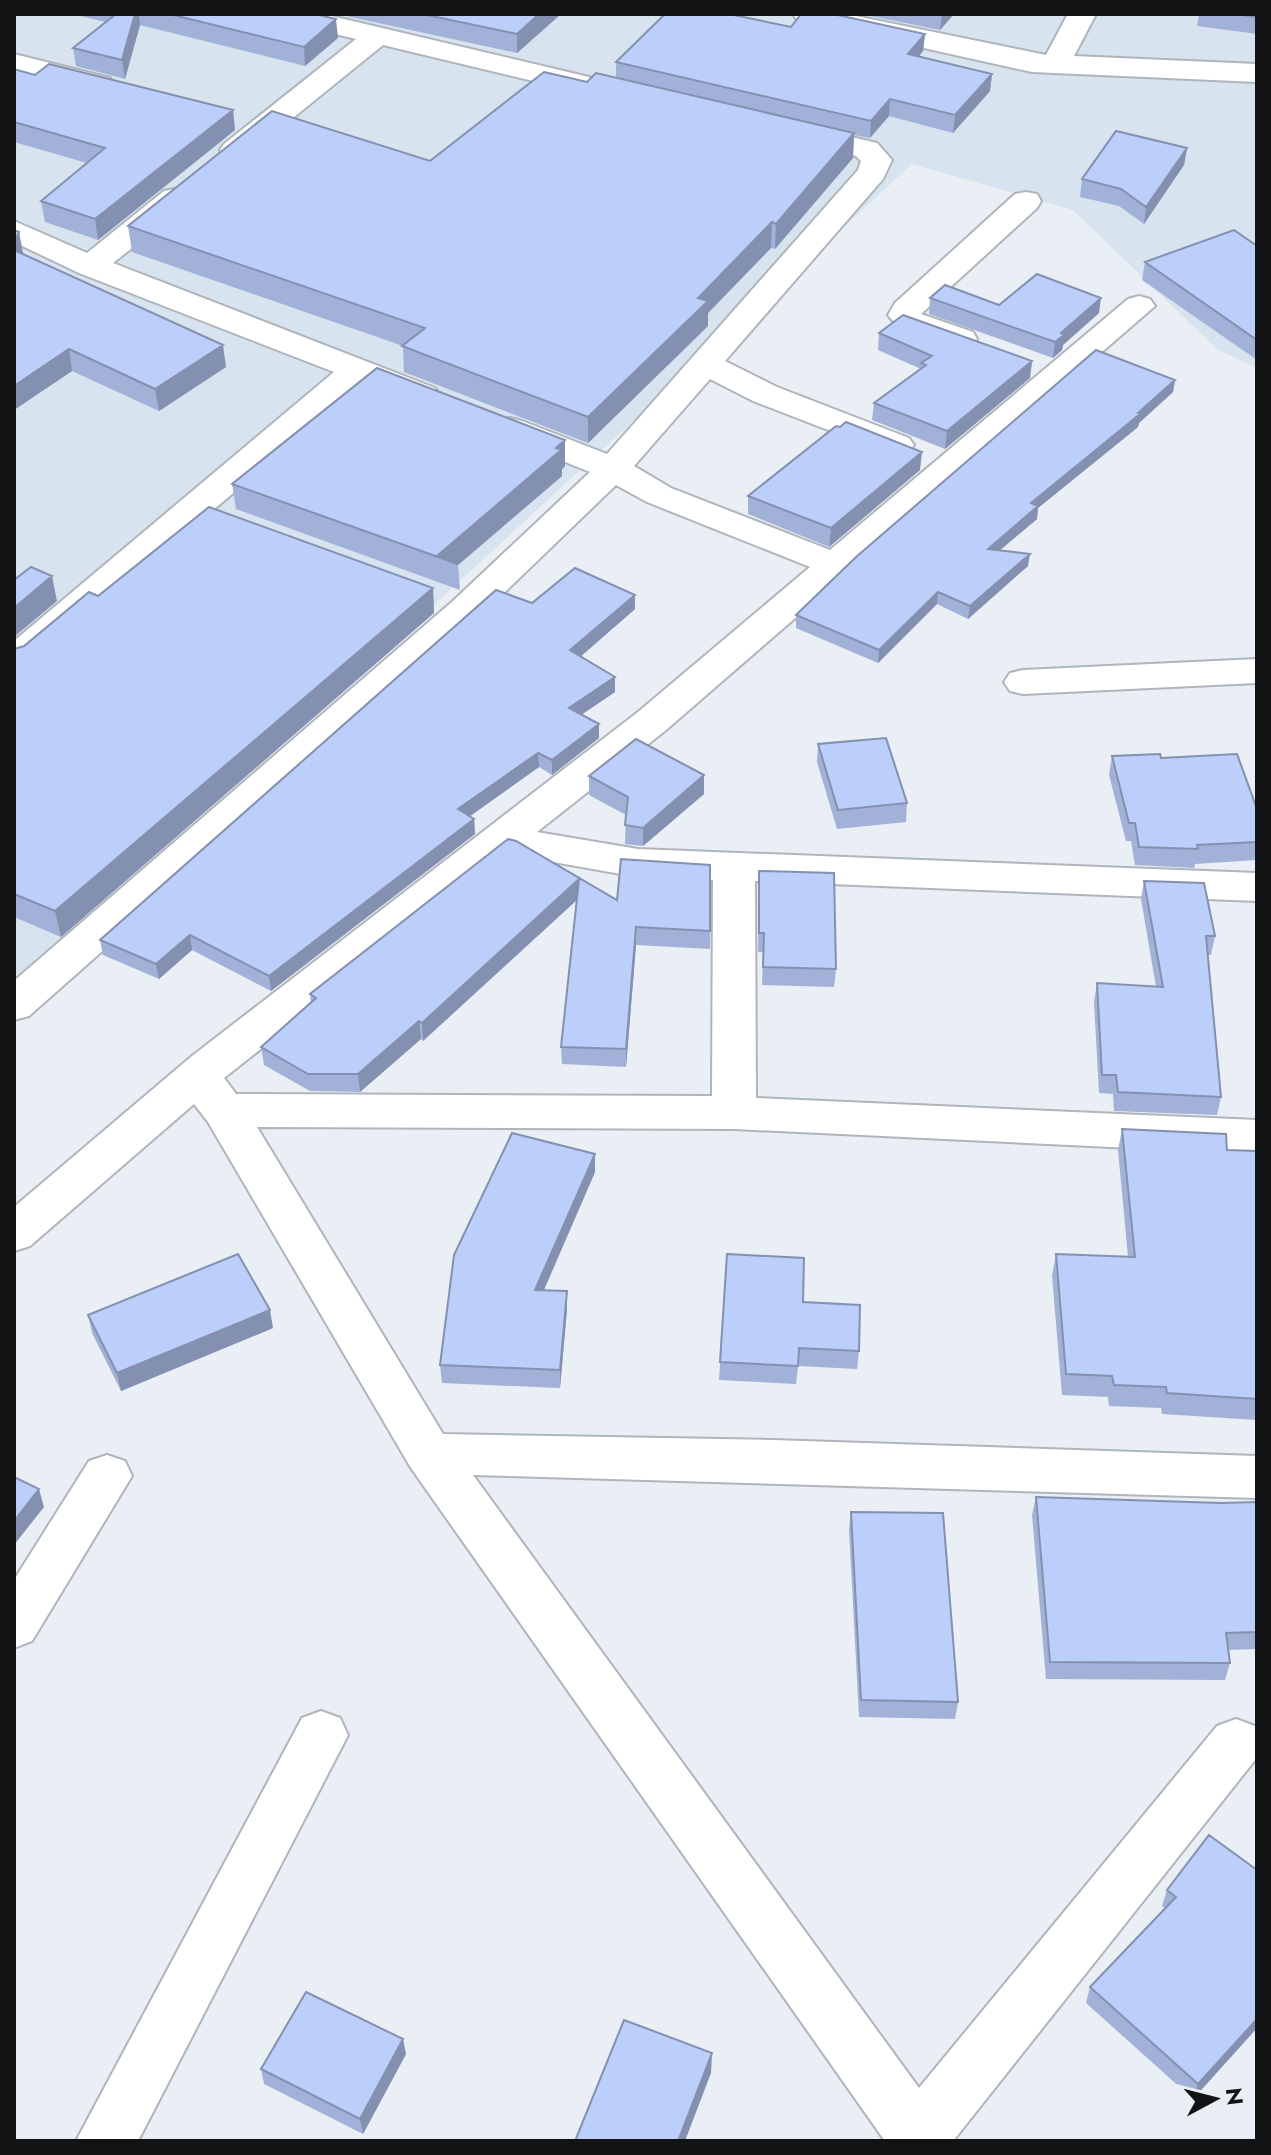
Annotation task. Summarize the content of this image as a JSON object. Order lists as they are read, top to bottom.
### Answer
{
  "north": "right"
}
